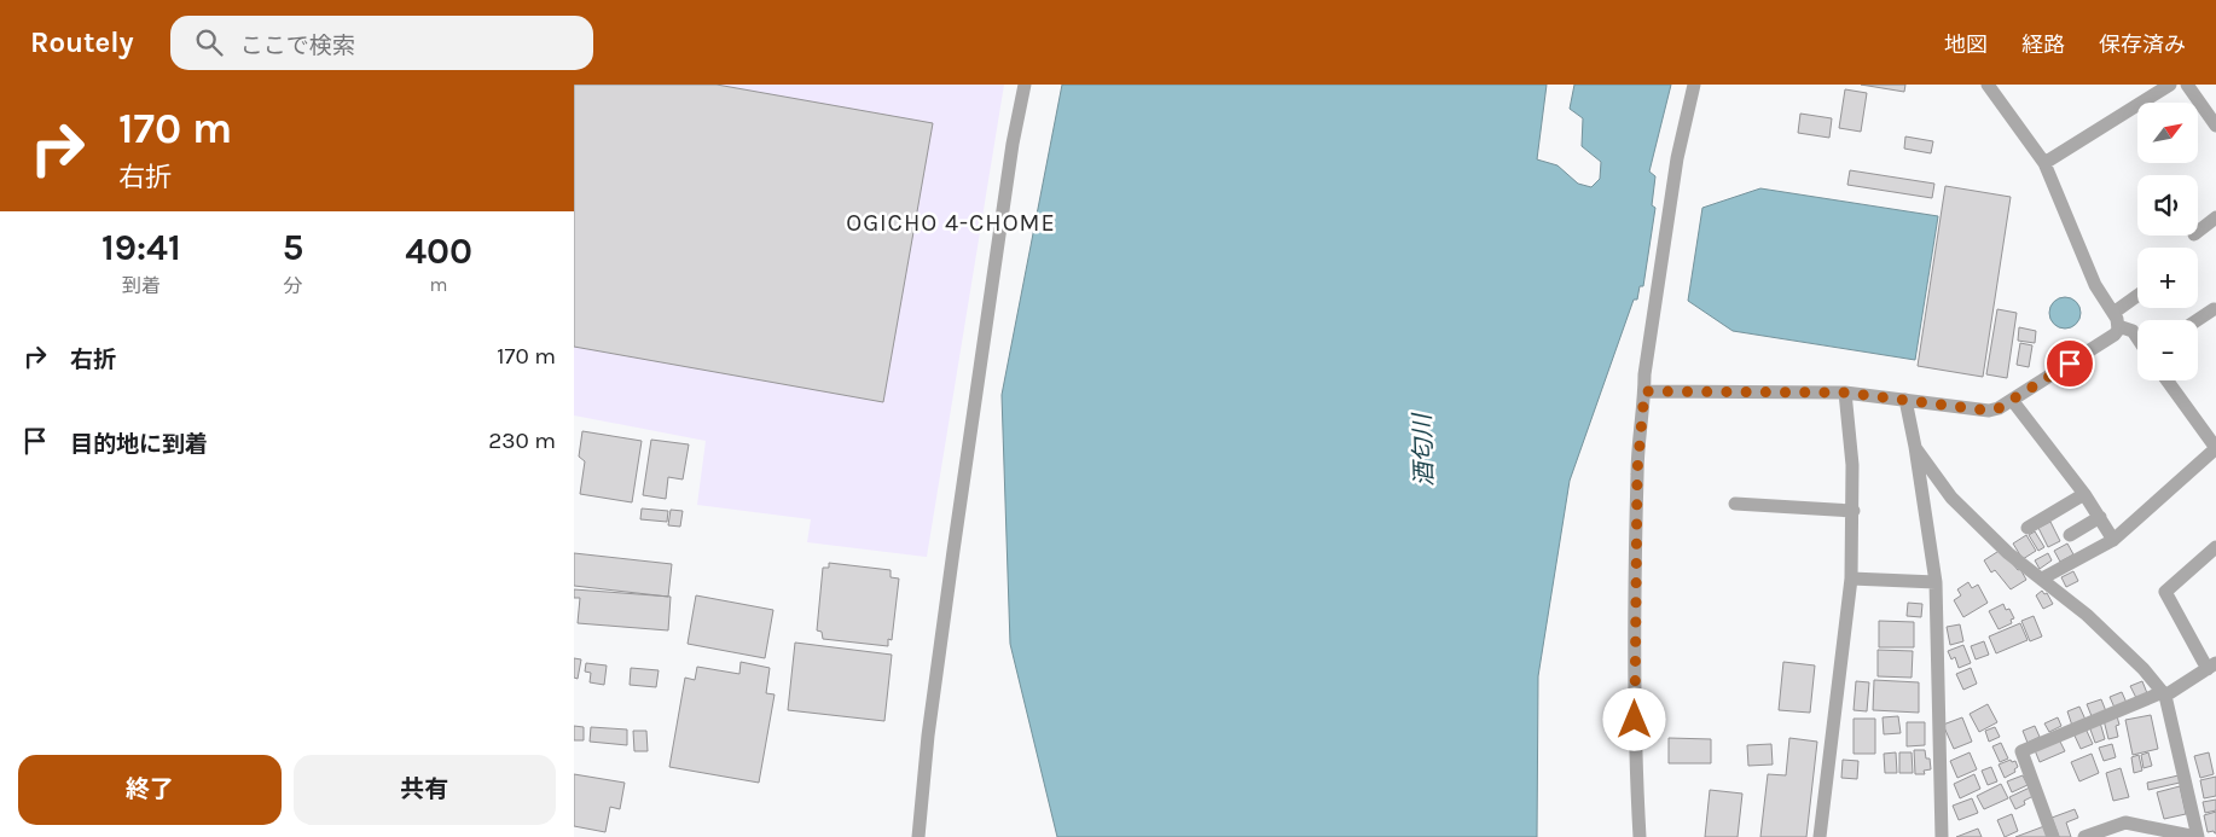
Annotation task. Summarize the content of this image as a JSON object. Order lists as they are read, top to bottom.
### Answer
{
  "districts": ["OGICHO 4-CHOME"],
  "water": ["酒匂川"],
  "north": "top right",
  "page": {
    "header": "Routely",
    "search": "ここで検索",
    "nav": ["地図", "経路", "保存済み"],
    "turn": ["170 m", "右折"],
    "map_buttons": ["+", "−"],
    "eta": [
      "19:41",
      "到着",
      "5",
      "分",
      "400",
      "m"
    ],
    "list": [
      {
        "name": "右折",
        "value": "170 m"
      },
      {
        "name": "目的地に到着",
        "value": "230 m"
      }
    ],
    "buttons": ["終了", "共有"]
  }
}
